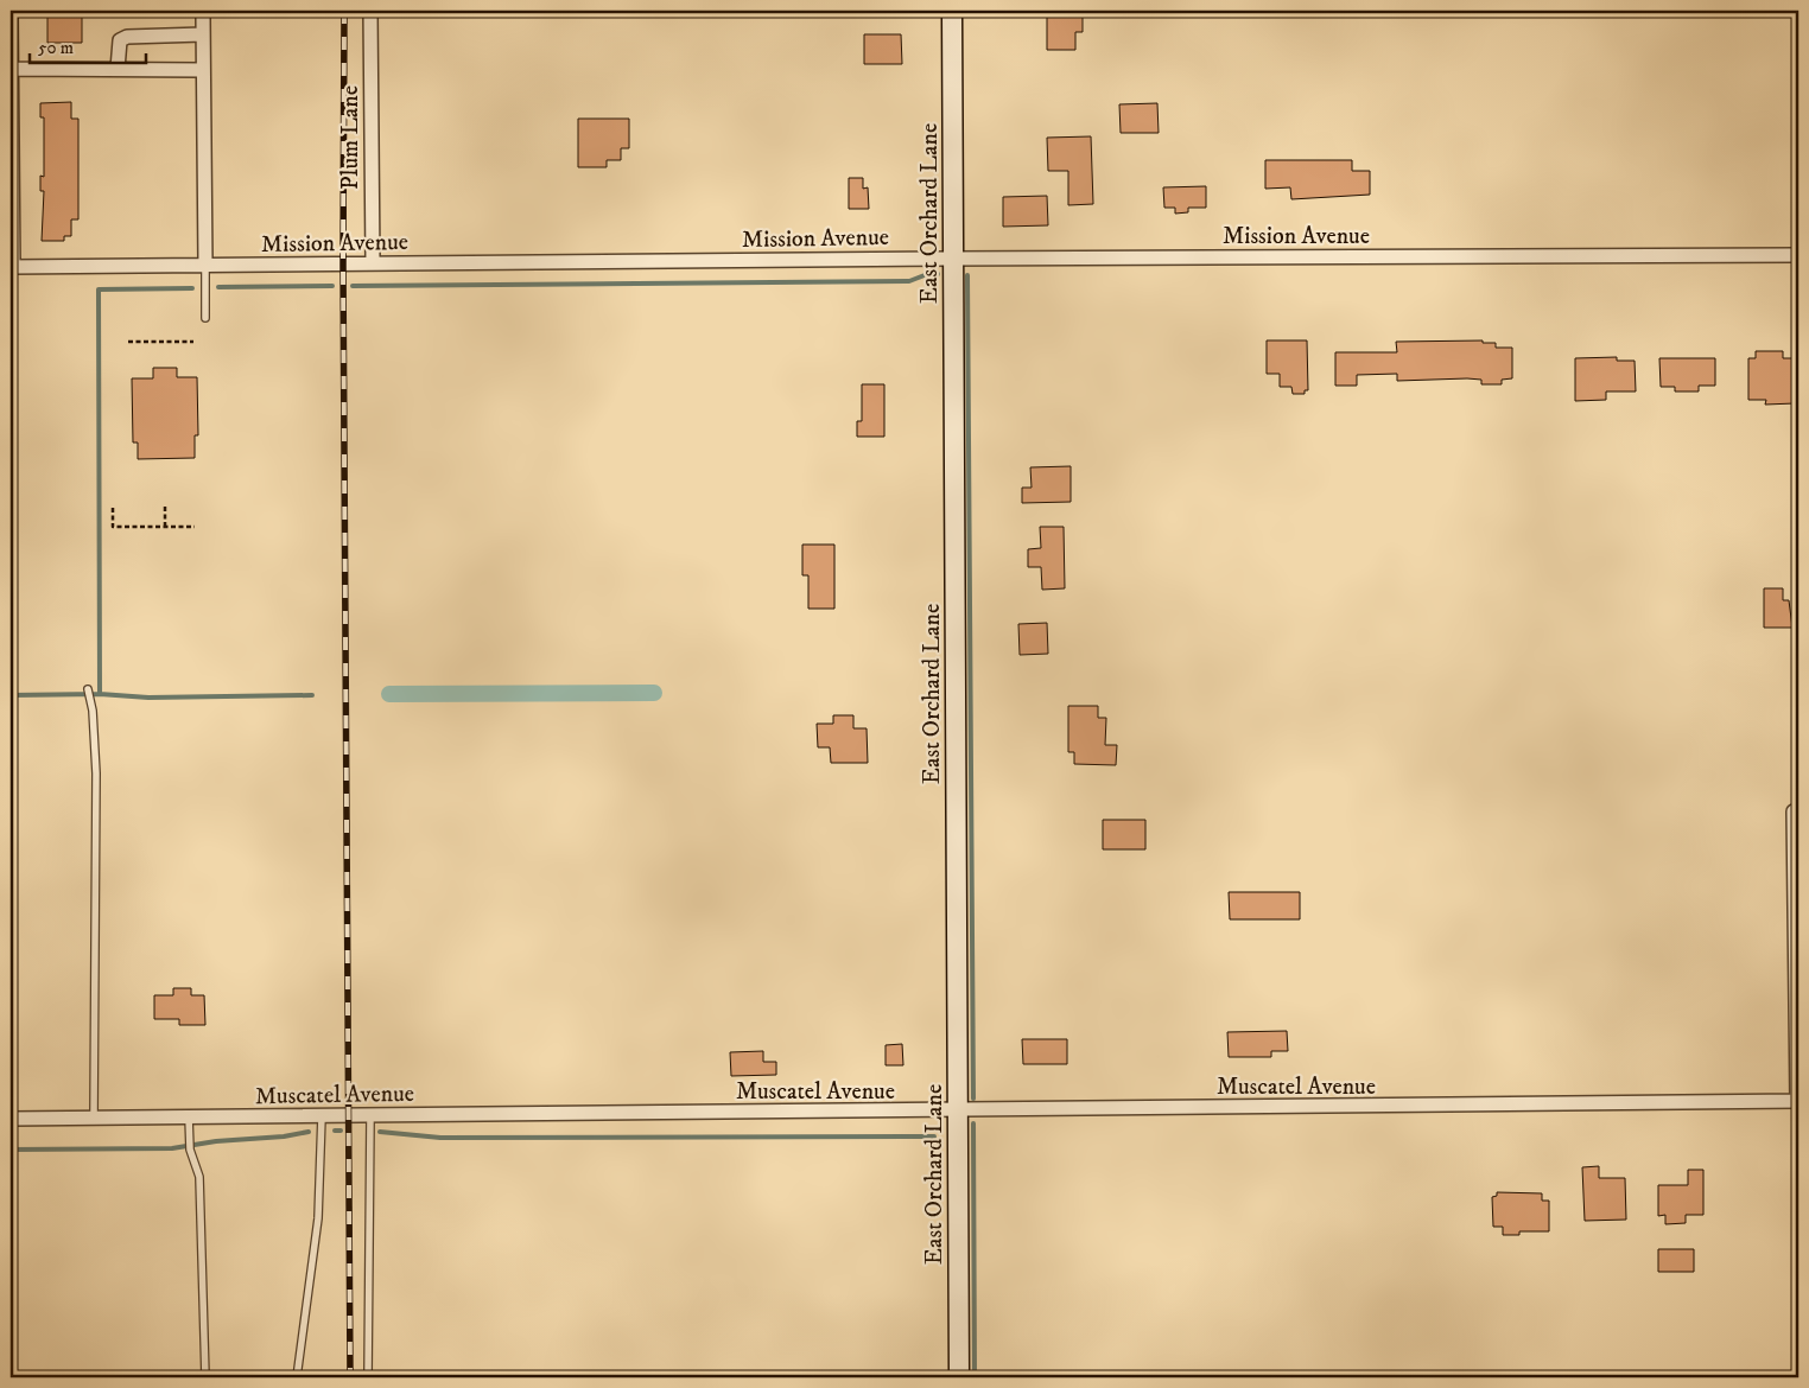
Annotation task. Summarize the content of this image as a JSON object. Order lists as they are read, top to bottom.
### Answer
{
  "streets": {
    "street": [
      "Plum Lane",
      "East Orchard Lane",
      "Mission Avenue",
      "Muscatel Avenue"
    ]
  },
  "crossings": [
    ["Plum Lane", "Mission Avenue"],
    ["East Orchard Lane", "Mission Avenue"],
    ["East Orchard Lane", "Muscatel Avenue"]
  ],
  "scale_bar": "50 m"
}
